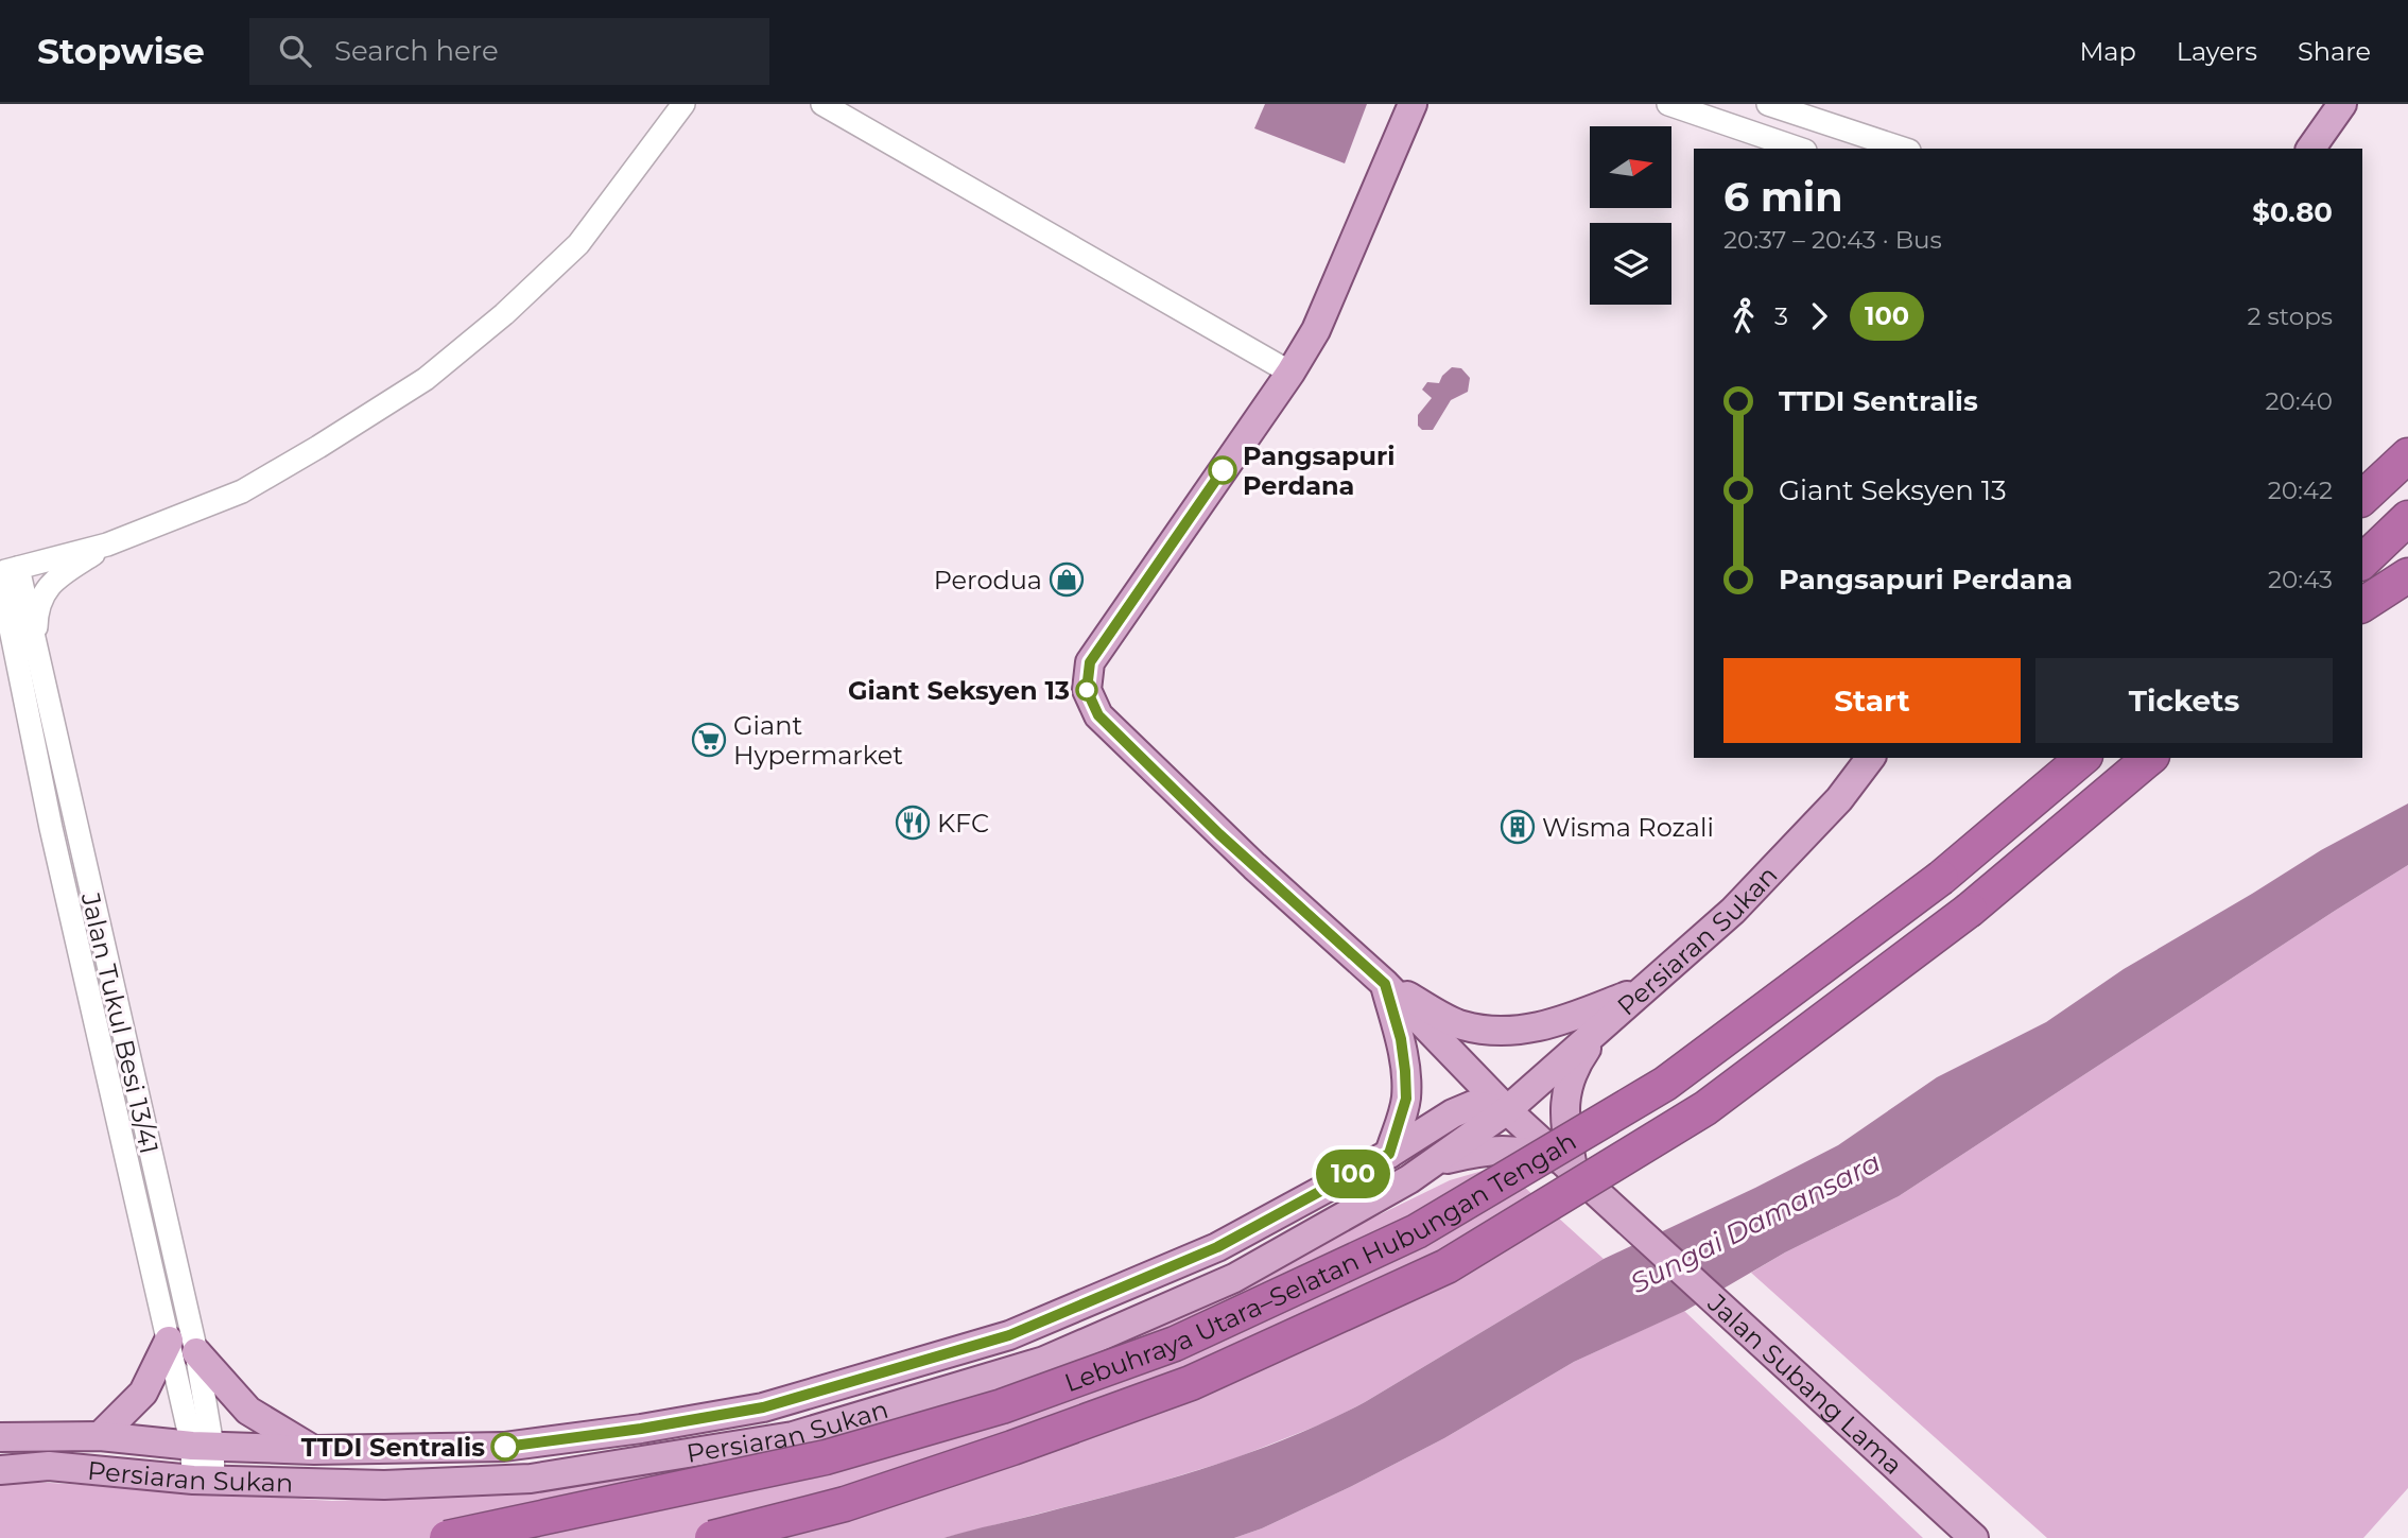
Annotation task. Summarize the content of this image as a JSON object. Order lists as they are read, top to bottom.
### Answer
{
  "streets": {
    "highway": ["Lebuhraya Utara–Selatan Hubungan Tengah"],
    "main road": ["Persiaran Sukan", "Jalan Subang Lama"],
    "street": ["Jalan Tukul Besi 13/41"]
  },
  "crossings": [
    ["Persiaran Sukan", "Jalan Tukul Besi 13/41"],
    ["Persiaran Sukan", "Jalan Subang Lama"]
  ],
  "water": ["Sungai Damansara"],
  "places": {
    "other": ["Pangsapuri Perdana", "Giant Seksyen 13", "TTDI Sentralis"],
    "shop": ["Perodua"],
    "supermarket": ["Giant Hypermarket"],
    "restaurant": ["KFC"],
    "building": ["Wisma Rozali"]
  },
  "lines": ["bus line 100"],
  "north": "right",
  "page": {
    "header": "Stopwise",
    "search": "Search here",
    "nav": ["Map", "Layers", "Share"],
    "on_map": "100",
    "heading": ["6 min", "20:37 – 20:43 · Bus", "$0.80"],
    "legs": ["3", "100", "2 stops"],
    "list": [
      {
        "name": "TTDI Sentralis",
        "value": "20:40"
      },
      {
        "name": "Giant Seksyen 13",
        "value": "20:42"
      },
      {
        "name": "Pangsapuri Perdana",
        "value": "20:43"
      }
    ],
    "buttons": ["Start", "Tickets"]
  }
}
